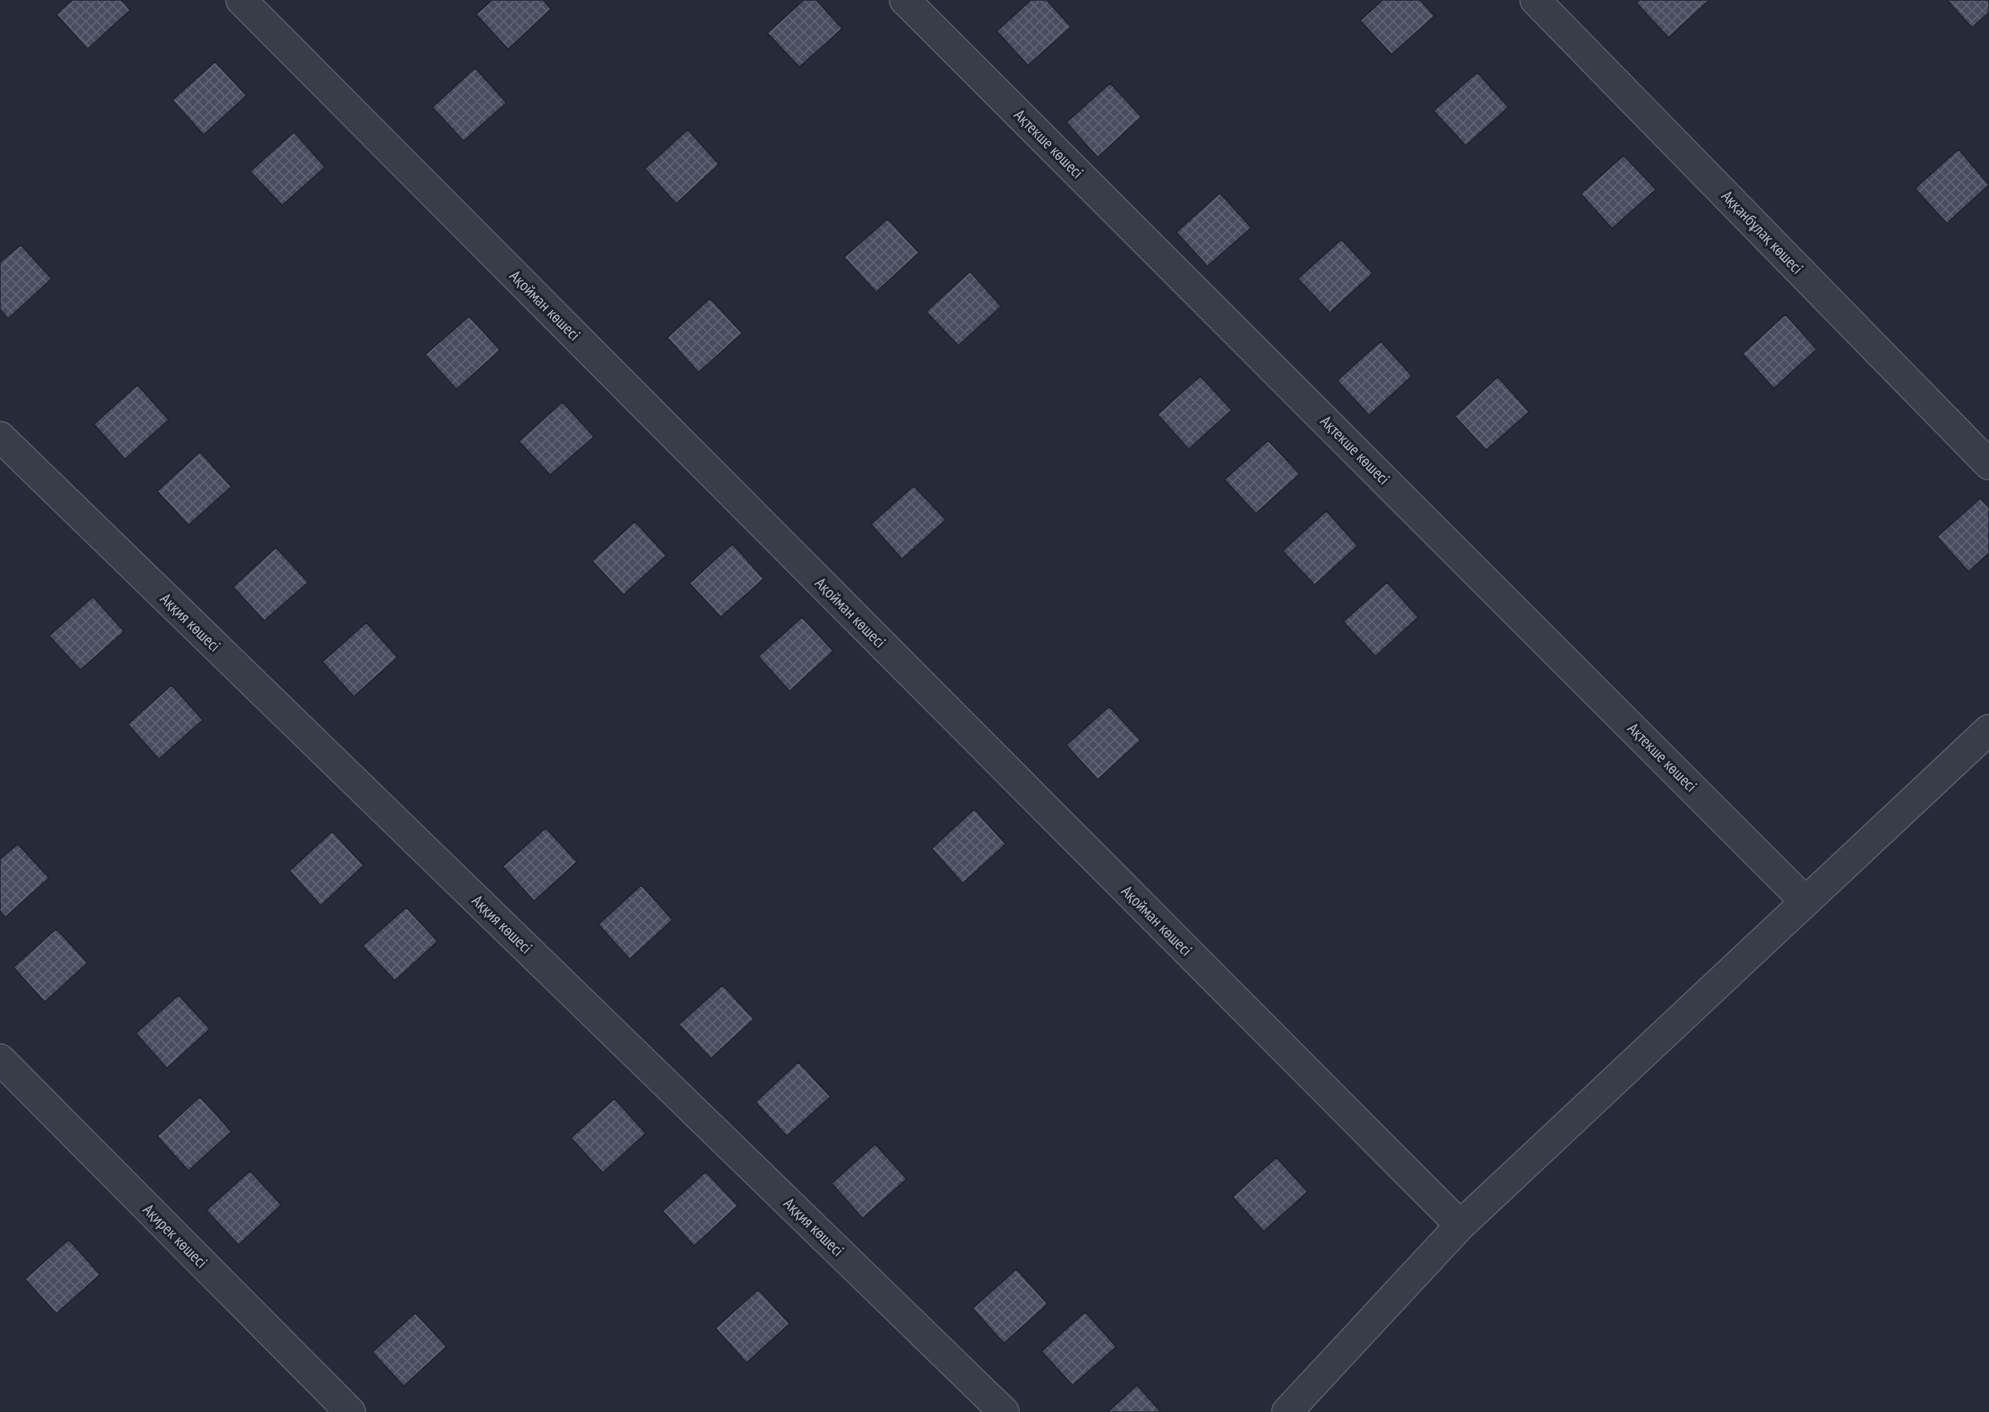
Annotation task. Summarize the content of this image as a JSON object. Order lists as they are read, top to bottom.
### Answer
{
  "streets": {
    "street": [
      "Ақтекше көшесі",
      "Аққанбұлақ көшесі",
      "Ақойман көшесі",
      "Аққия көшесі",
      "Ақирек көшесі"
    ]
  }
}
